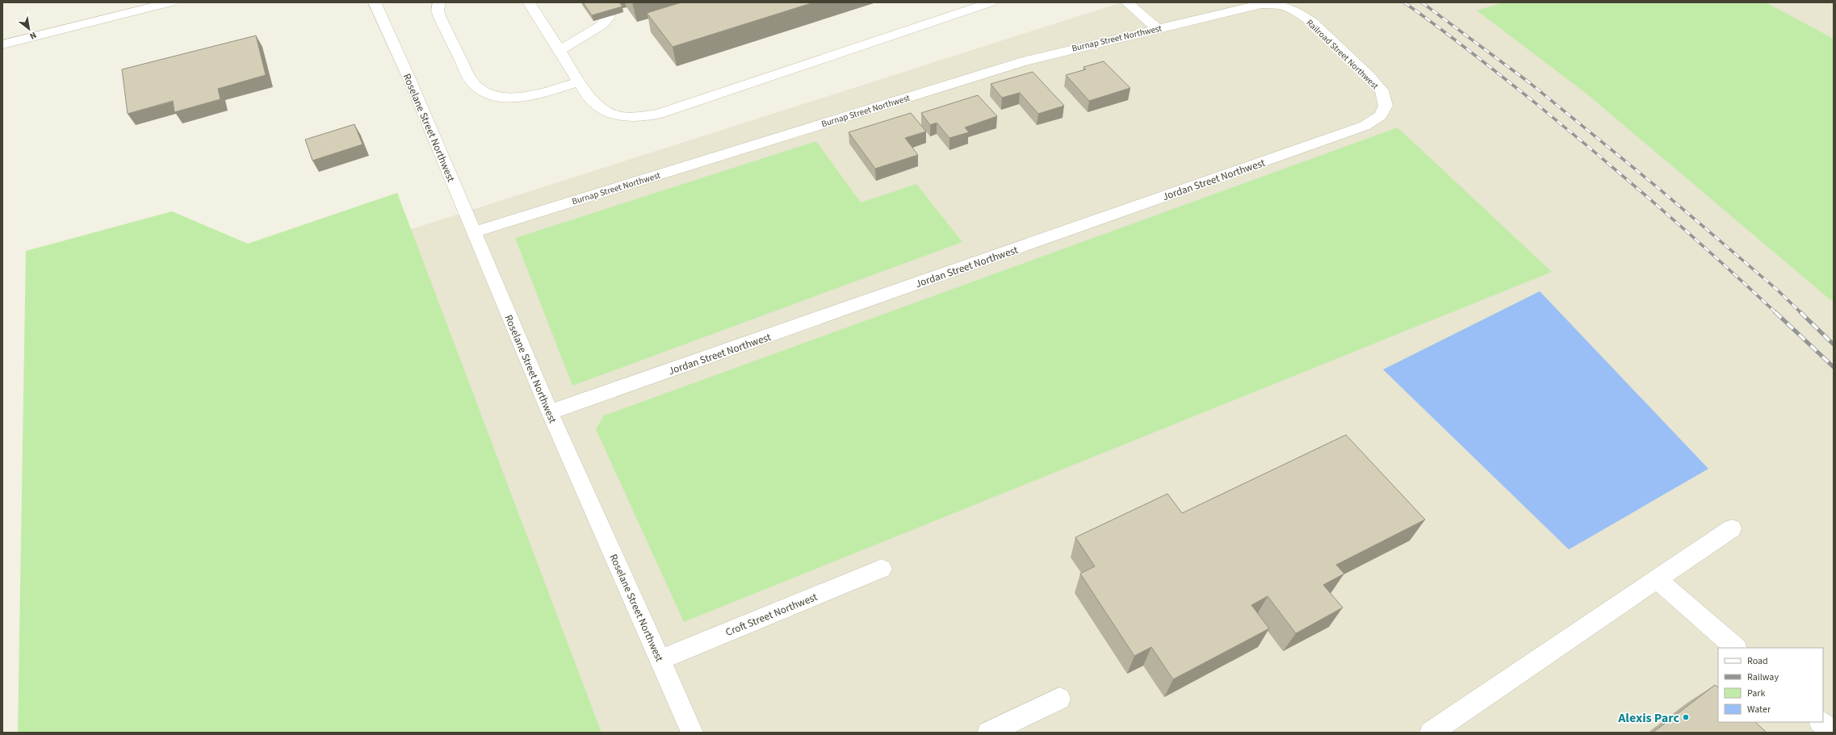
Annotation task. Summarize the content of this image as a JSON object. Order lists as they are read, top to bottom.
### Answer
{
  "streets": {
    "street": [
      "Burnap Street Northwest",
      "Railroad Street Northwest",
      "Roselane Street Northwest",
      "Jordan Street Northwest",
      "Croft Street Northwest"
    ]
  },
  "crossings": [
    ["Burnap Street Northwest", "Railroad Street Northwest"],
    ["Burnap Street Northwest", "Roselane Street Northwest"],
    ["Railroad Street Northwest", "Jordan Street Northwest"],
    ["Roselane Street Northwest", "Jordan Street Northwest"],
    ["Roselane Street Northwest", "Croft Street Northwest"]
  ],
  "places": ["Alexis Parc"],
  "legend": [
    "Road",
    "Railway",
    "Park",
    "Water"
  ],
  "north": "bottom right"
}
